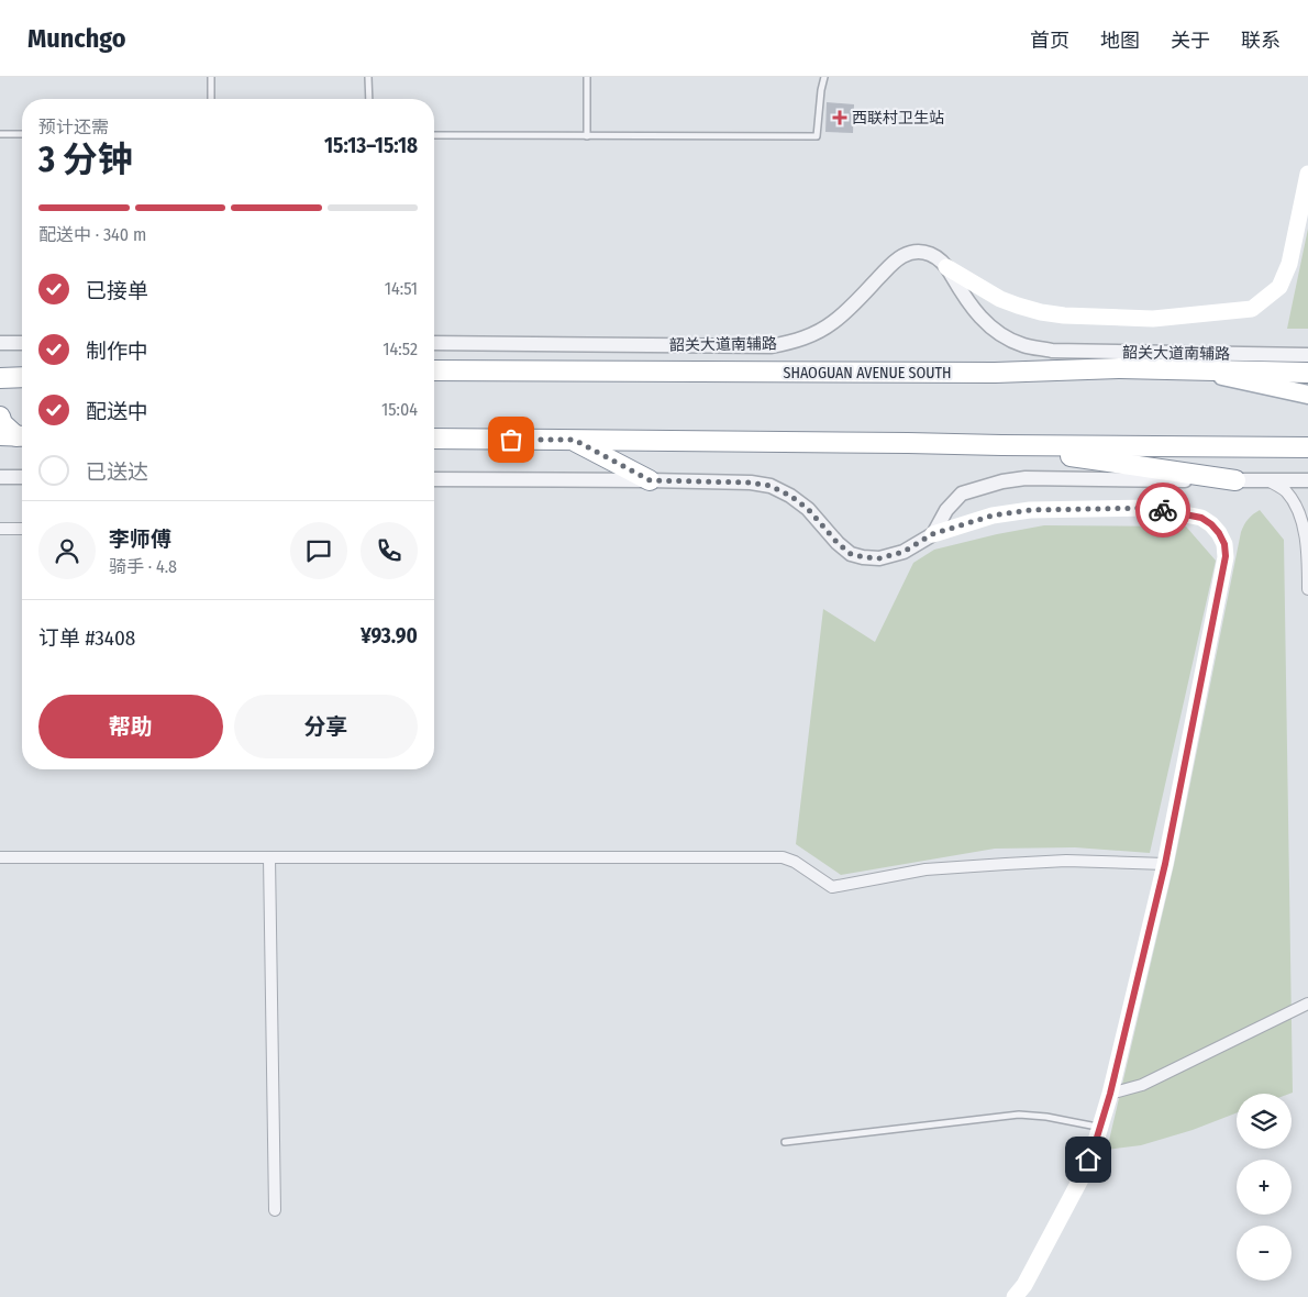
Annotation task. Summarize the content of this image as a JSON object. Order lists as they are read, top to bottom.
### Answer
{
  "streets": {
    "highway": ["SHAOGUAN AVENUE SOUTH"],
    "street": ["韶关大道南辅路"]
  },
  "places": {
    "health": ["西联村卫生站"]
  },
  "page": {
    "header": "Munchgo",
    "nav": [
      "首页",
      "地图",
      "关于",
      "联系"
    ],
    "heading": ["3 分钟", "预计还需", "15:13–15:18"],
    "panel": [
      "李师傅",
      "骑手 · 4.8",
      "订单 #3408",
      "¥93.90"
    ],
    "bar": "配送中 · 340 m",
    "list": [
      ["已接单", "14:51"],
      ["制作中", "14:52"],
      ["配送中", "15:04"],
      "已送达"
    ],
    "buttons": ["帮助", "分享"],
    "map_buttons": ["+", "−"]
  }
}
